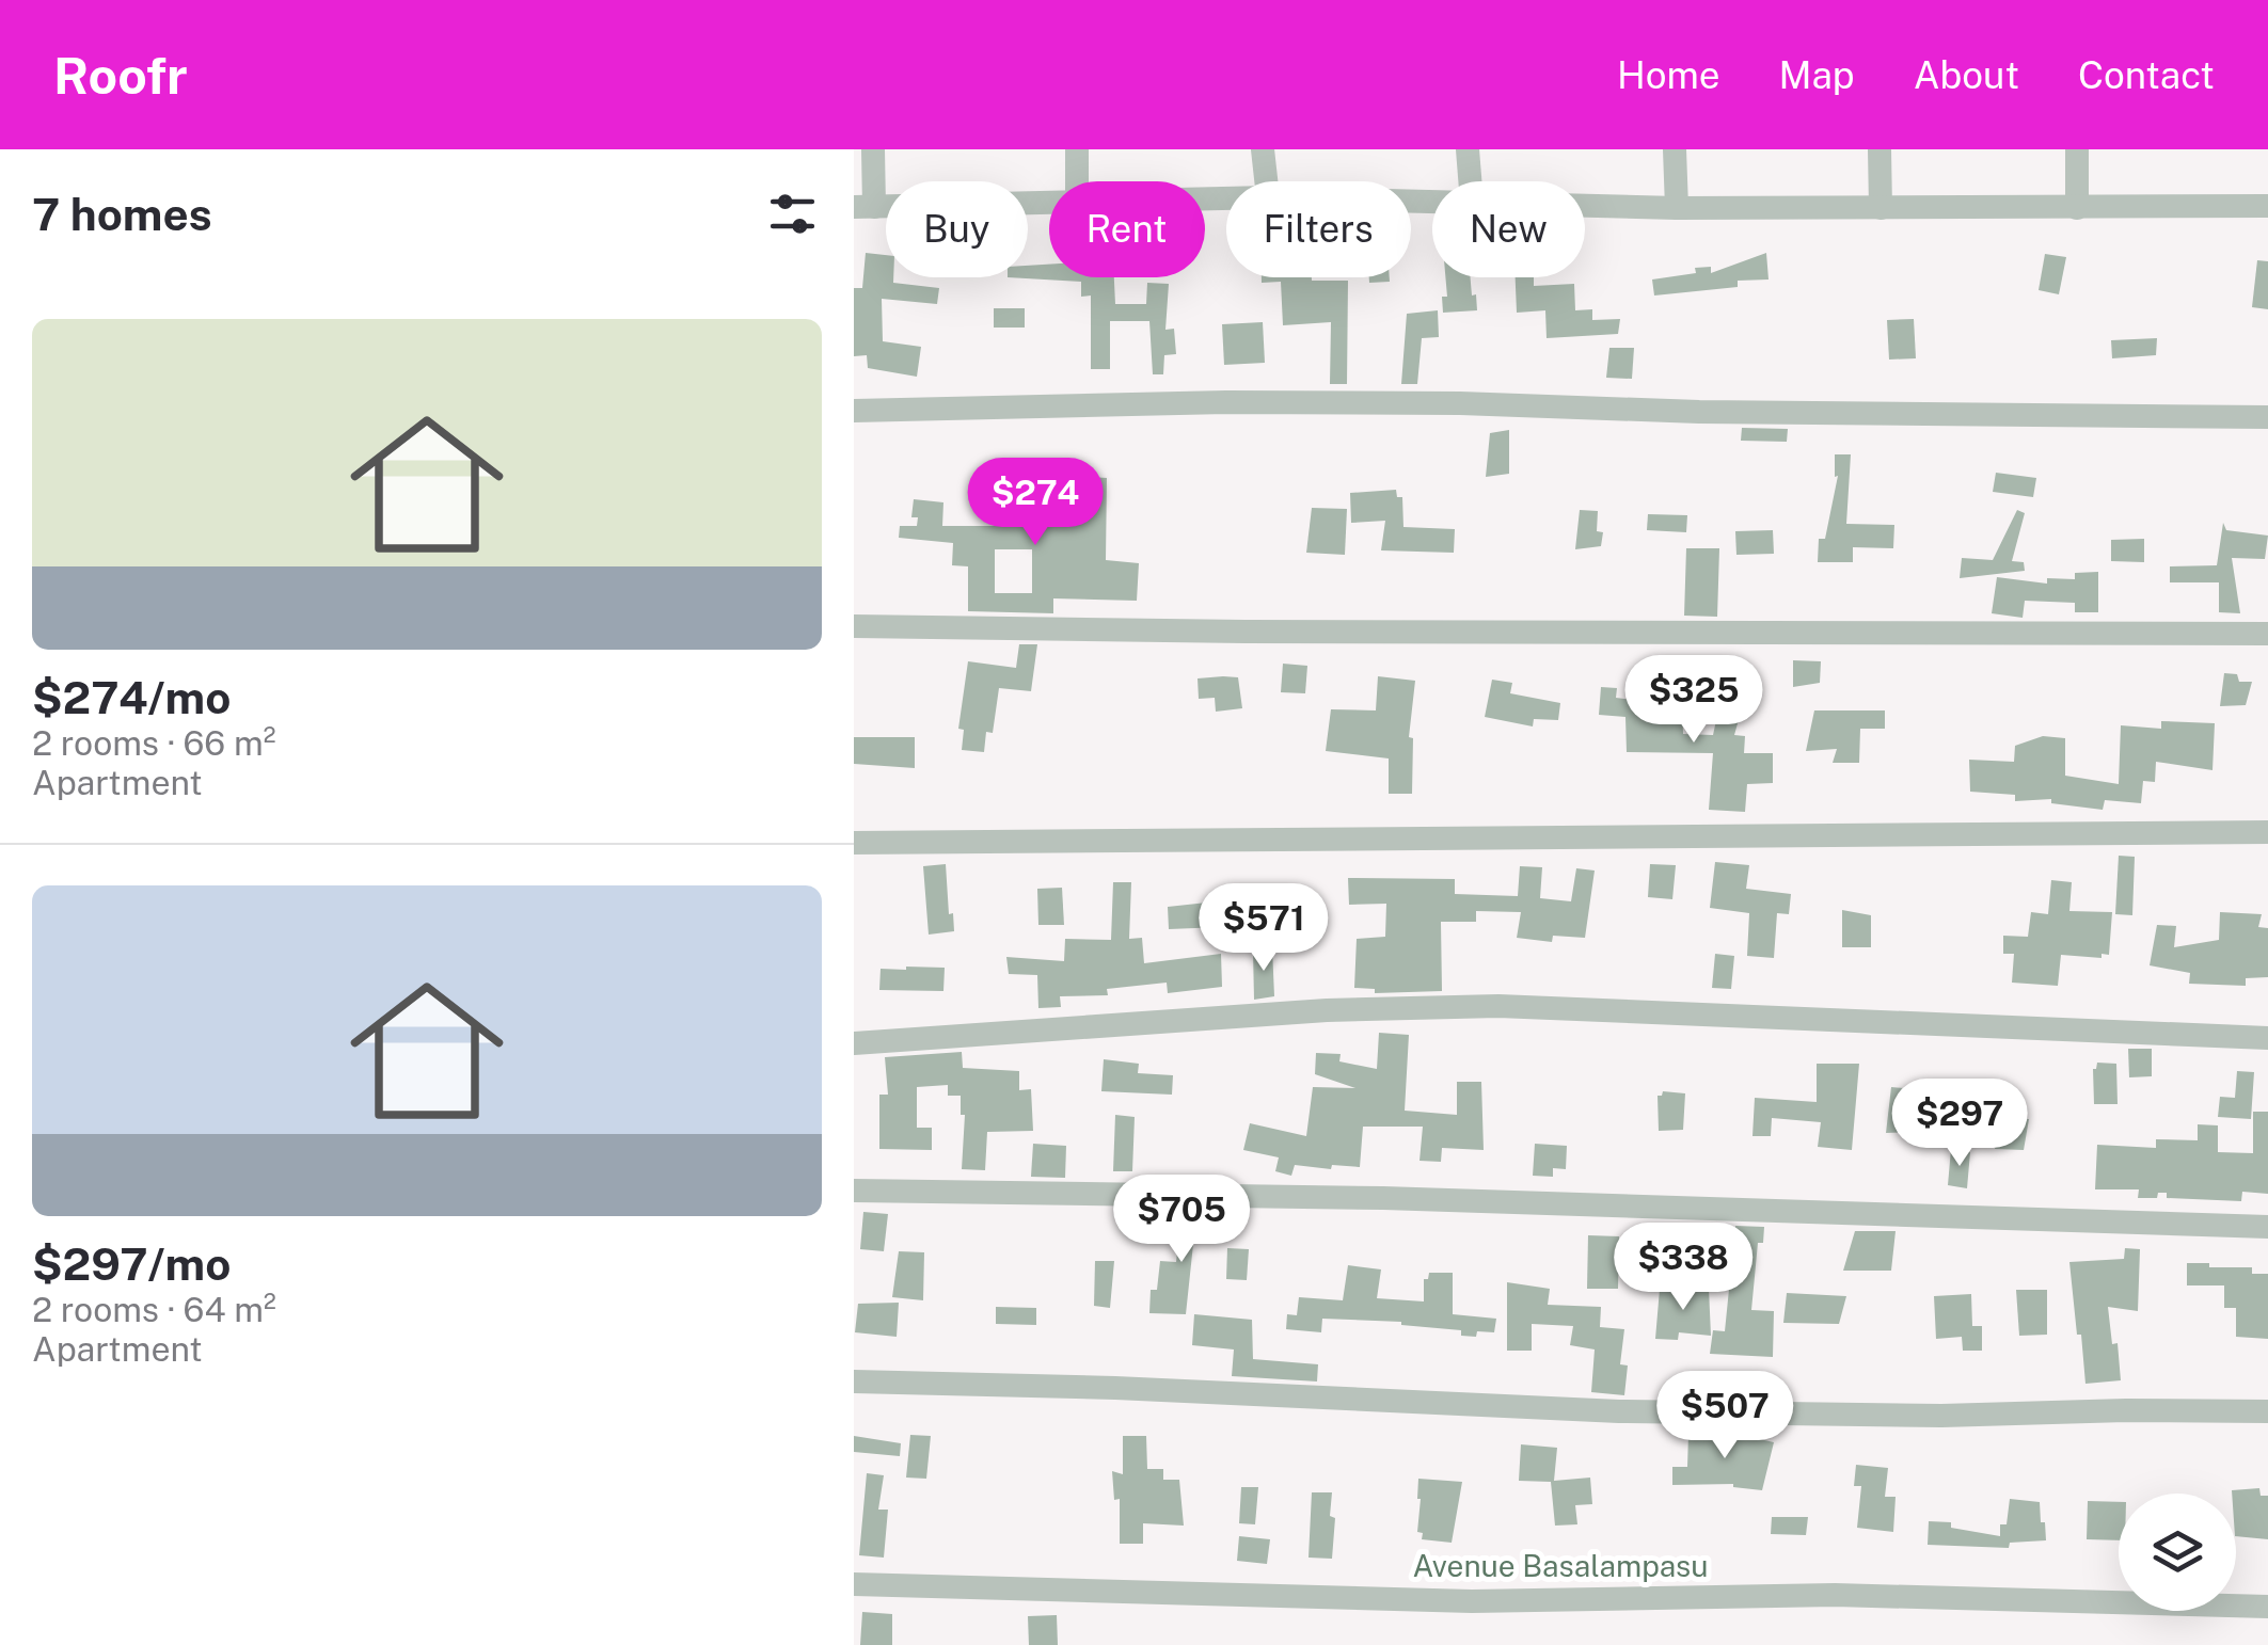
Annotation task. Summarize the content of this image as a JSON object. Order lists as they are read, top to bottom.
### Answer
{
  "streets": {
    "street": ["Avenue Basalampasu"]
  },
  "page": {
    "header": "Roofr",
    "nav": [
      "Home",
      "Map",
      "About",
      "Contact"
    ],
    "heading": "7 homes",
    "chip": [
      "Buy",
      "Rent",
      "Filters",
      "New"
    ],
    "list": [
      {
        "name": "$274/mo",
        "note": "2 rooms · 66 m² · Apartment"
      },
      {
        "name": "$297/mo",
        "note": "2 rooms · 64 m² · Apartment"
      }
    ],
    "price": [
      "$274",
      "$325",
      "$571",
      "$297",
      "$705",
      "$338",
      "$507"
    ]
  }
}
